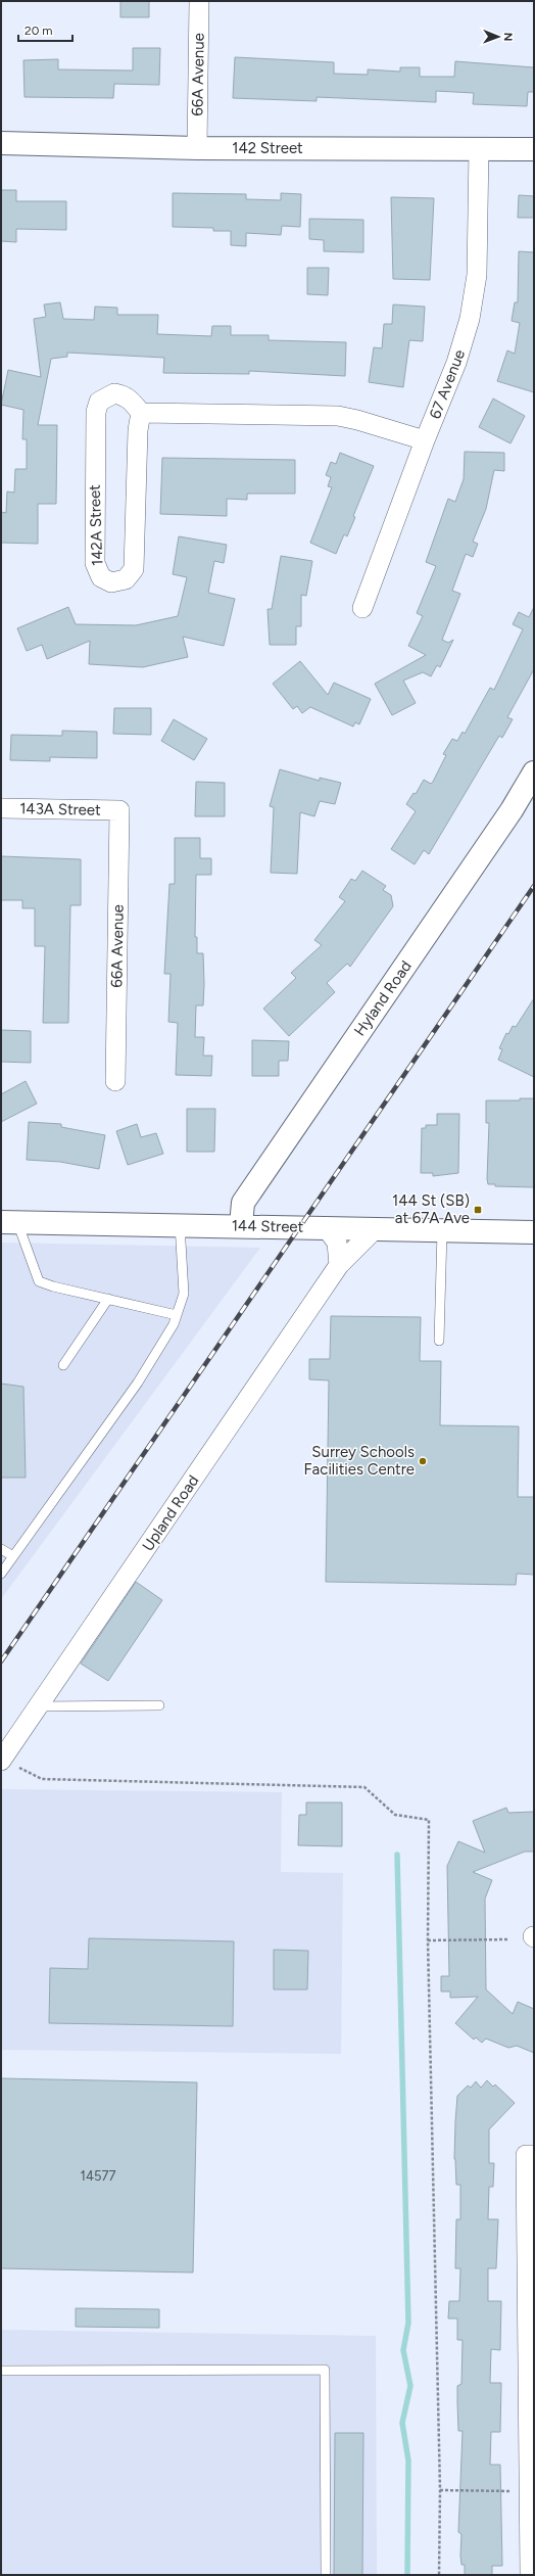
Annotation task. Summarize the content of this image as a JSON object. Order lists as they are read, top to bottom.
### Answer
{
  "streets": {
    "street": [
      "66A Avenue",
      "142 Street",
      "67 Avenue",
      "142A Street",
      "143A Street",
      "Hyland Road",
      "144 Street",
      "Upland Road"
    ]
  },
  "crossings": [
    ["66A Avenue", "142 Street"],
    ["66A Avenue", "143A Street"],
    ["142 Street", "67 Avenue"],
    ["Hyland Road", "144 Street"],
    ["144 Street", "Upland Road"]
  ],
  "places": {
    "transit": ["144 St (SB) at 67A Ave"],
    "other": ["Surrey Schools Facilities Centre"]
  },
  "house_numbers": ["14577"],
  "scale_bar": "20 m",
  "north": "right"
}
